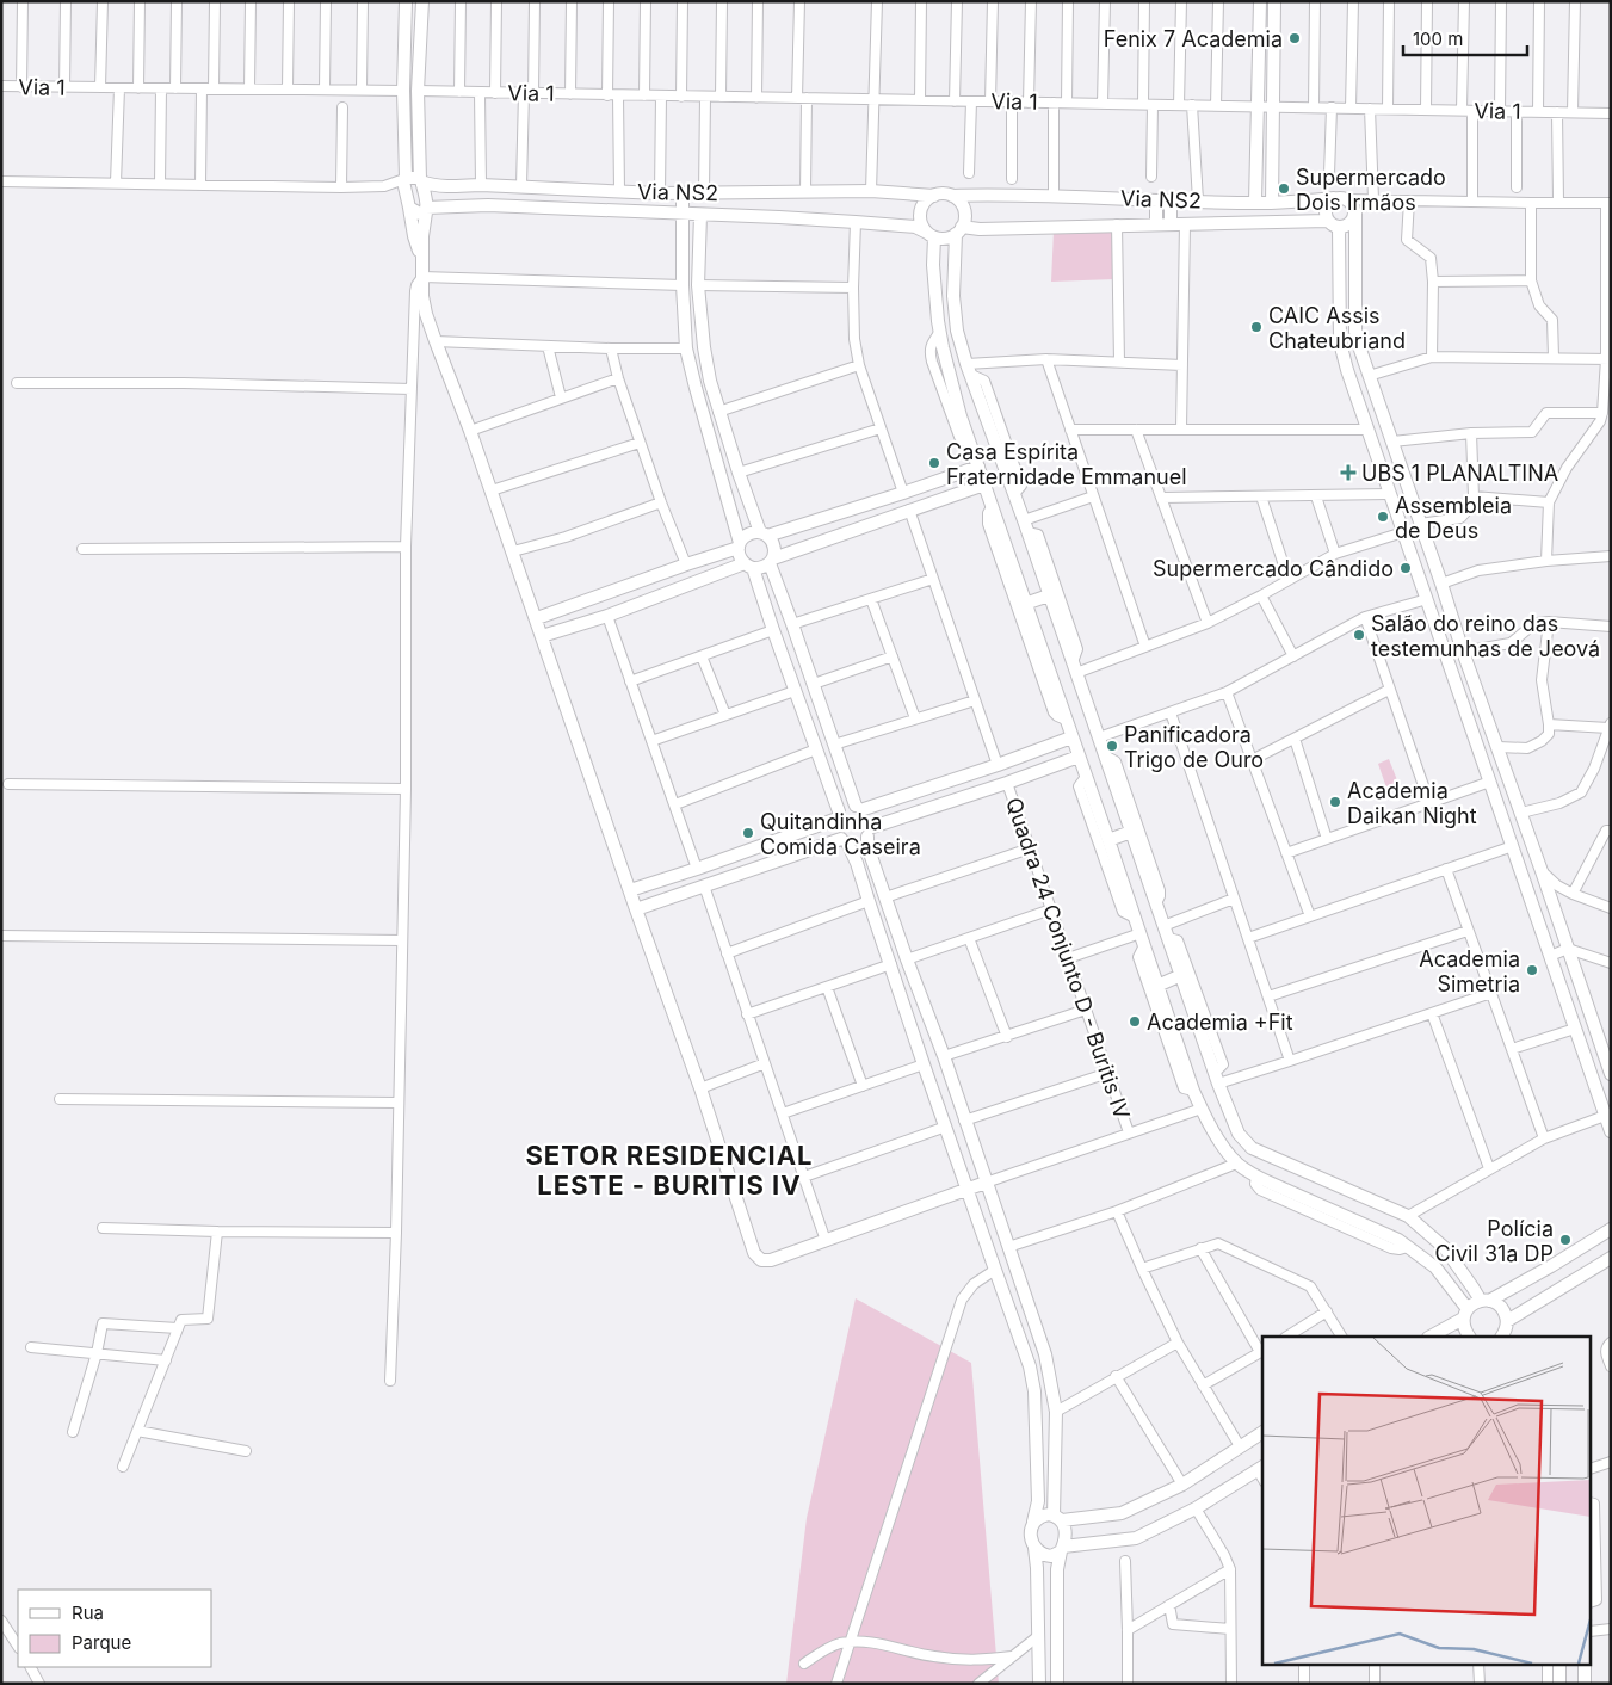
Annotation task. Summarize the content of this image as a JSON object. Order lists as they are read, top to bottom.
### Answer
{
  "streets": {
    "street": ["Via 1", "Via NS2", "Quadra 24 Conjunto D - Buritis IV"]
  },
  "districts": ["SETOR RESIDENCIAL LESTE - BURITIS IV"],
  "places": {
    "other": [
      "Fenix 7 Academia",
      "Supermercado Dois Irmãos",
      "CAIC Assis Chateubriand",
      "Casa Espírita Fraternidade Emmanuel",
      "Assembleia de Deus",
      "Supermercado Cândido",
      "Salão do reino das testemunhas de Jeová",
      "Panificadora Trigo de Ouro",
      "Academia Daikan Night",
      "Quitandinha Comida Caseira",
      "Academia Simetria",
      "Academia +Fit",
      "Polícia Civil 31a DP"
    ],
    "health": ["UBS 1 PLANALTINA"]
  },
  "legend": ["Rua", "Parque"],
  "scale_bar": "100 m"
}
